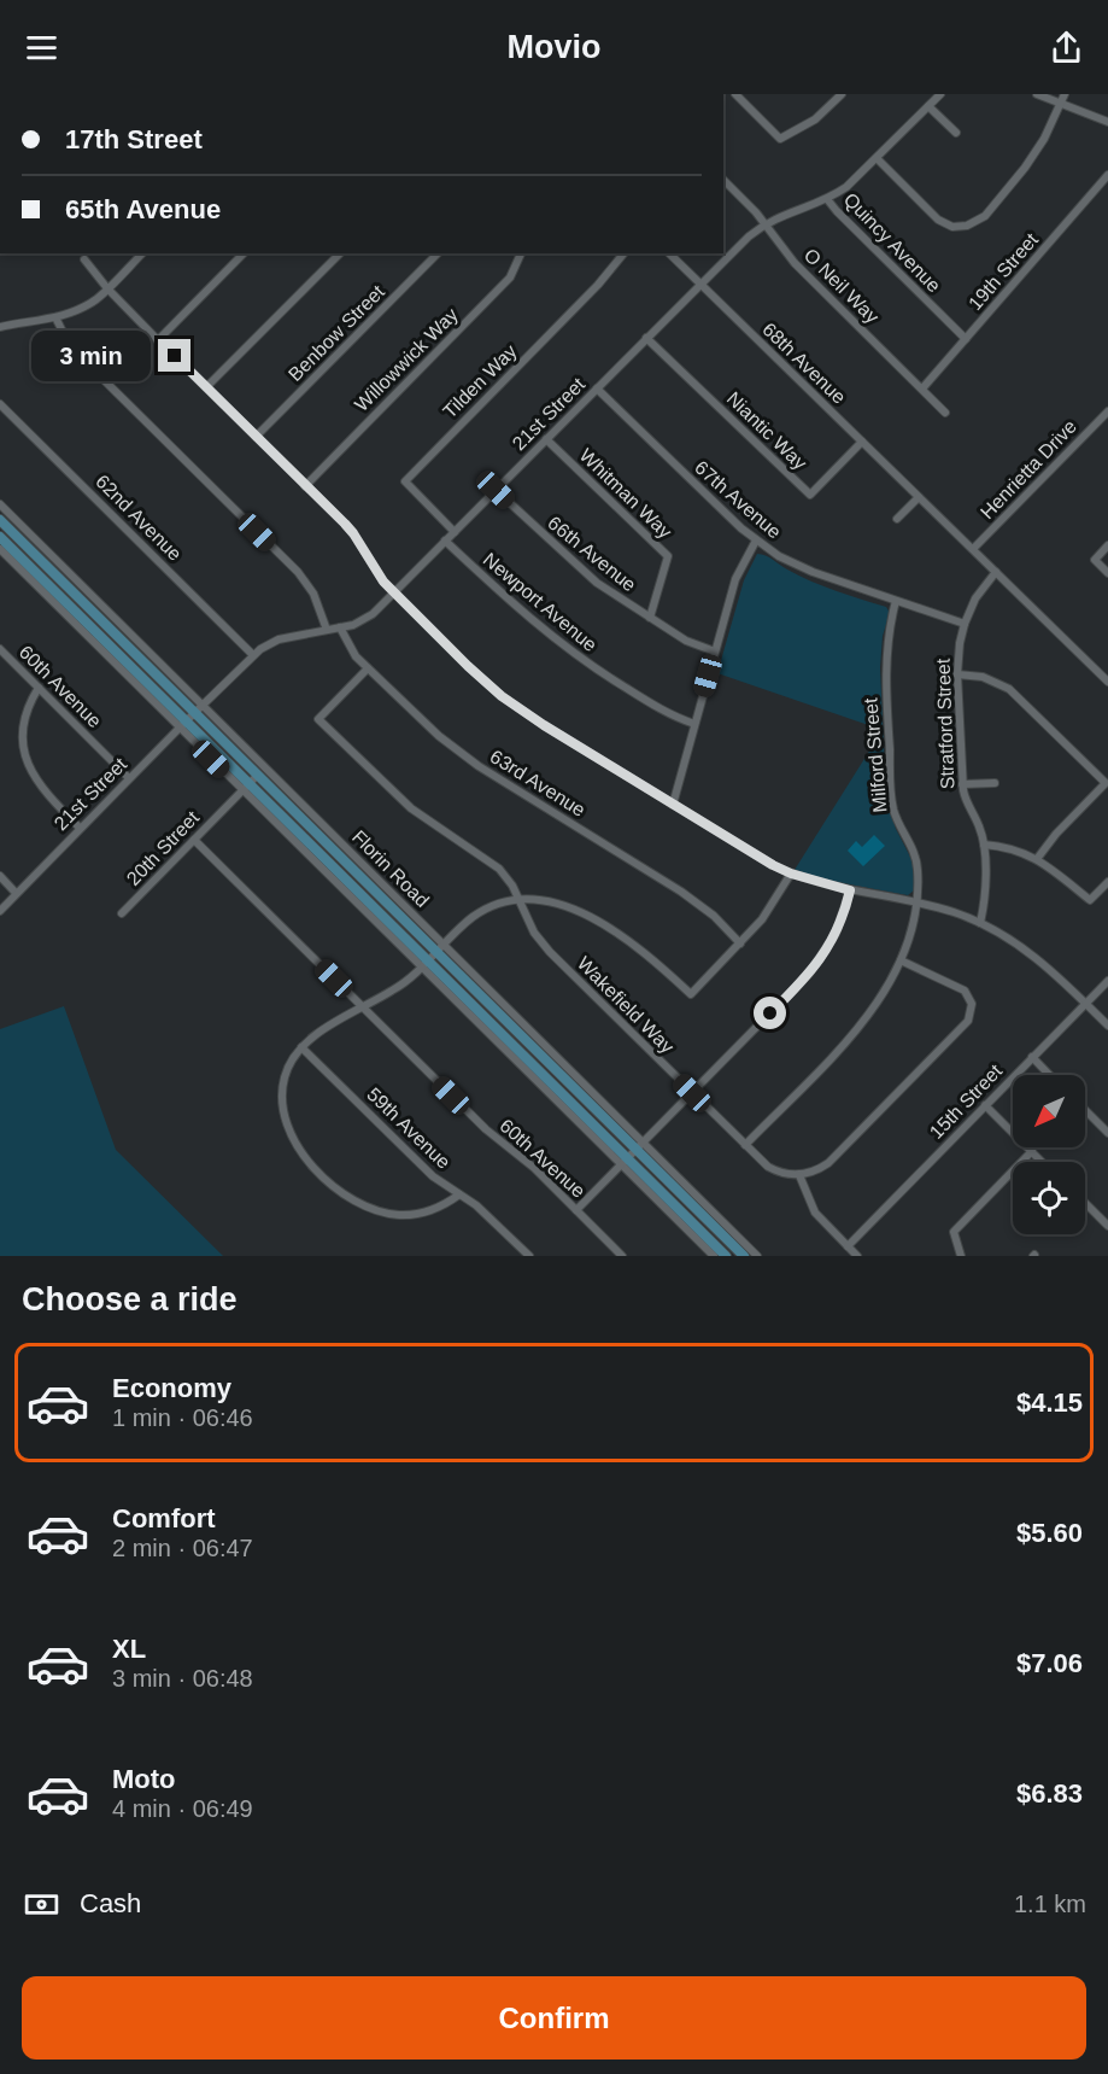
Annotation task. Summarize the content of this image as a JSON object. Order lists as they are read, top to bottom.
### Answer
{
  "streets": {
    "main road": ["Florin Road"],
    "street": [
      "Quincy Avenue",
      "19th Street",
      "O Neil Way",
      "Benbow Street",
      "Willowwick Way",
      "68th Avenue",
      "Tilden Way",
      "21st Street",
      "Niantic Way",
      "Henrietta Drive",
      "Whitman Way",
      "67th Avenue",
      "62nd Avenue",
      "66th Avenue",
      "Newport Avenue",
      "60th Avenue",
      "Stratford Street",
      "Milford Street",
      "63rd Avenue",
      "20th Street",
      "Wakefield Way",
      "15th Street",
      "59th Avenue"
    ]
  },
  "crossings": [
    ["Quincy Avenue", "19th Street"],
    ["Quincy Avenue", "21st Street"],
    ["19th Street", "O Neil Way"],
    ["O Neil Way", "21st Street"],
    ["68th Avenue", "21st Street"],
    ["68th Avenue", "Niantic Way"],
    ["68th Avenue", "Henrietta Drive"],
    ["68th Avenue", "Stratford Street"],
    ["Tilden Way", "21st Street"],
    ["21st Street", "Niantic Way"],
    ["21st Street", "Whitman Way"],
    ["21st Street", "67th Avenue"],
    ["21st Street", "62nd Avenue"],
    ["21st Street", "66th Avenue"],
    ["21st Street", "Newport Avenue"],
    ["21st Street", "60th Avenue"],
    ["21st Street", "63rd Avenue"],
    ["21st Street", "Florin Road"],
    ["Whitman Way", "66th Avenue"],
    ["67th Avenue", "Stratford Street"],
    ["67th Avenue", "Milford Street"],
    ["60th Avenue", "20th Street"],
    ["Milford Street", "Wakefield Way"],
    ["63rd Avenue", "Wakefield Way"],
    ["20th Street", "Florin Road"]
  ],
  "north": "bottom left",
  "page": {
    "header": "Movio",
    "banner": ["17th Street", "65th Avenue"],
    "bubble": "3 min",
    "heading": "Choose a ride",
    "list": [
      {
        "name": "Economy",
        "note": "1 min · 06:46",
        "value": "$4.15"
      },
      {
        "name": "Comfort",
        "note": "2 min · 06:47",
        "value": "$5.60"
      },
      {
        "name": "XL",
        "note": "3 min · 06:48",
        "value": "$7.06"
      },
      {
        "name": "Moto",
        "note": "4 min · 06:49",
        "value": "$6.83"
      }
    ],
    "pay": ["Cash", "1.1 km"],
    "buttons": "Confirm"
  }
}
